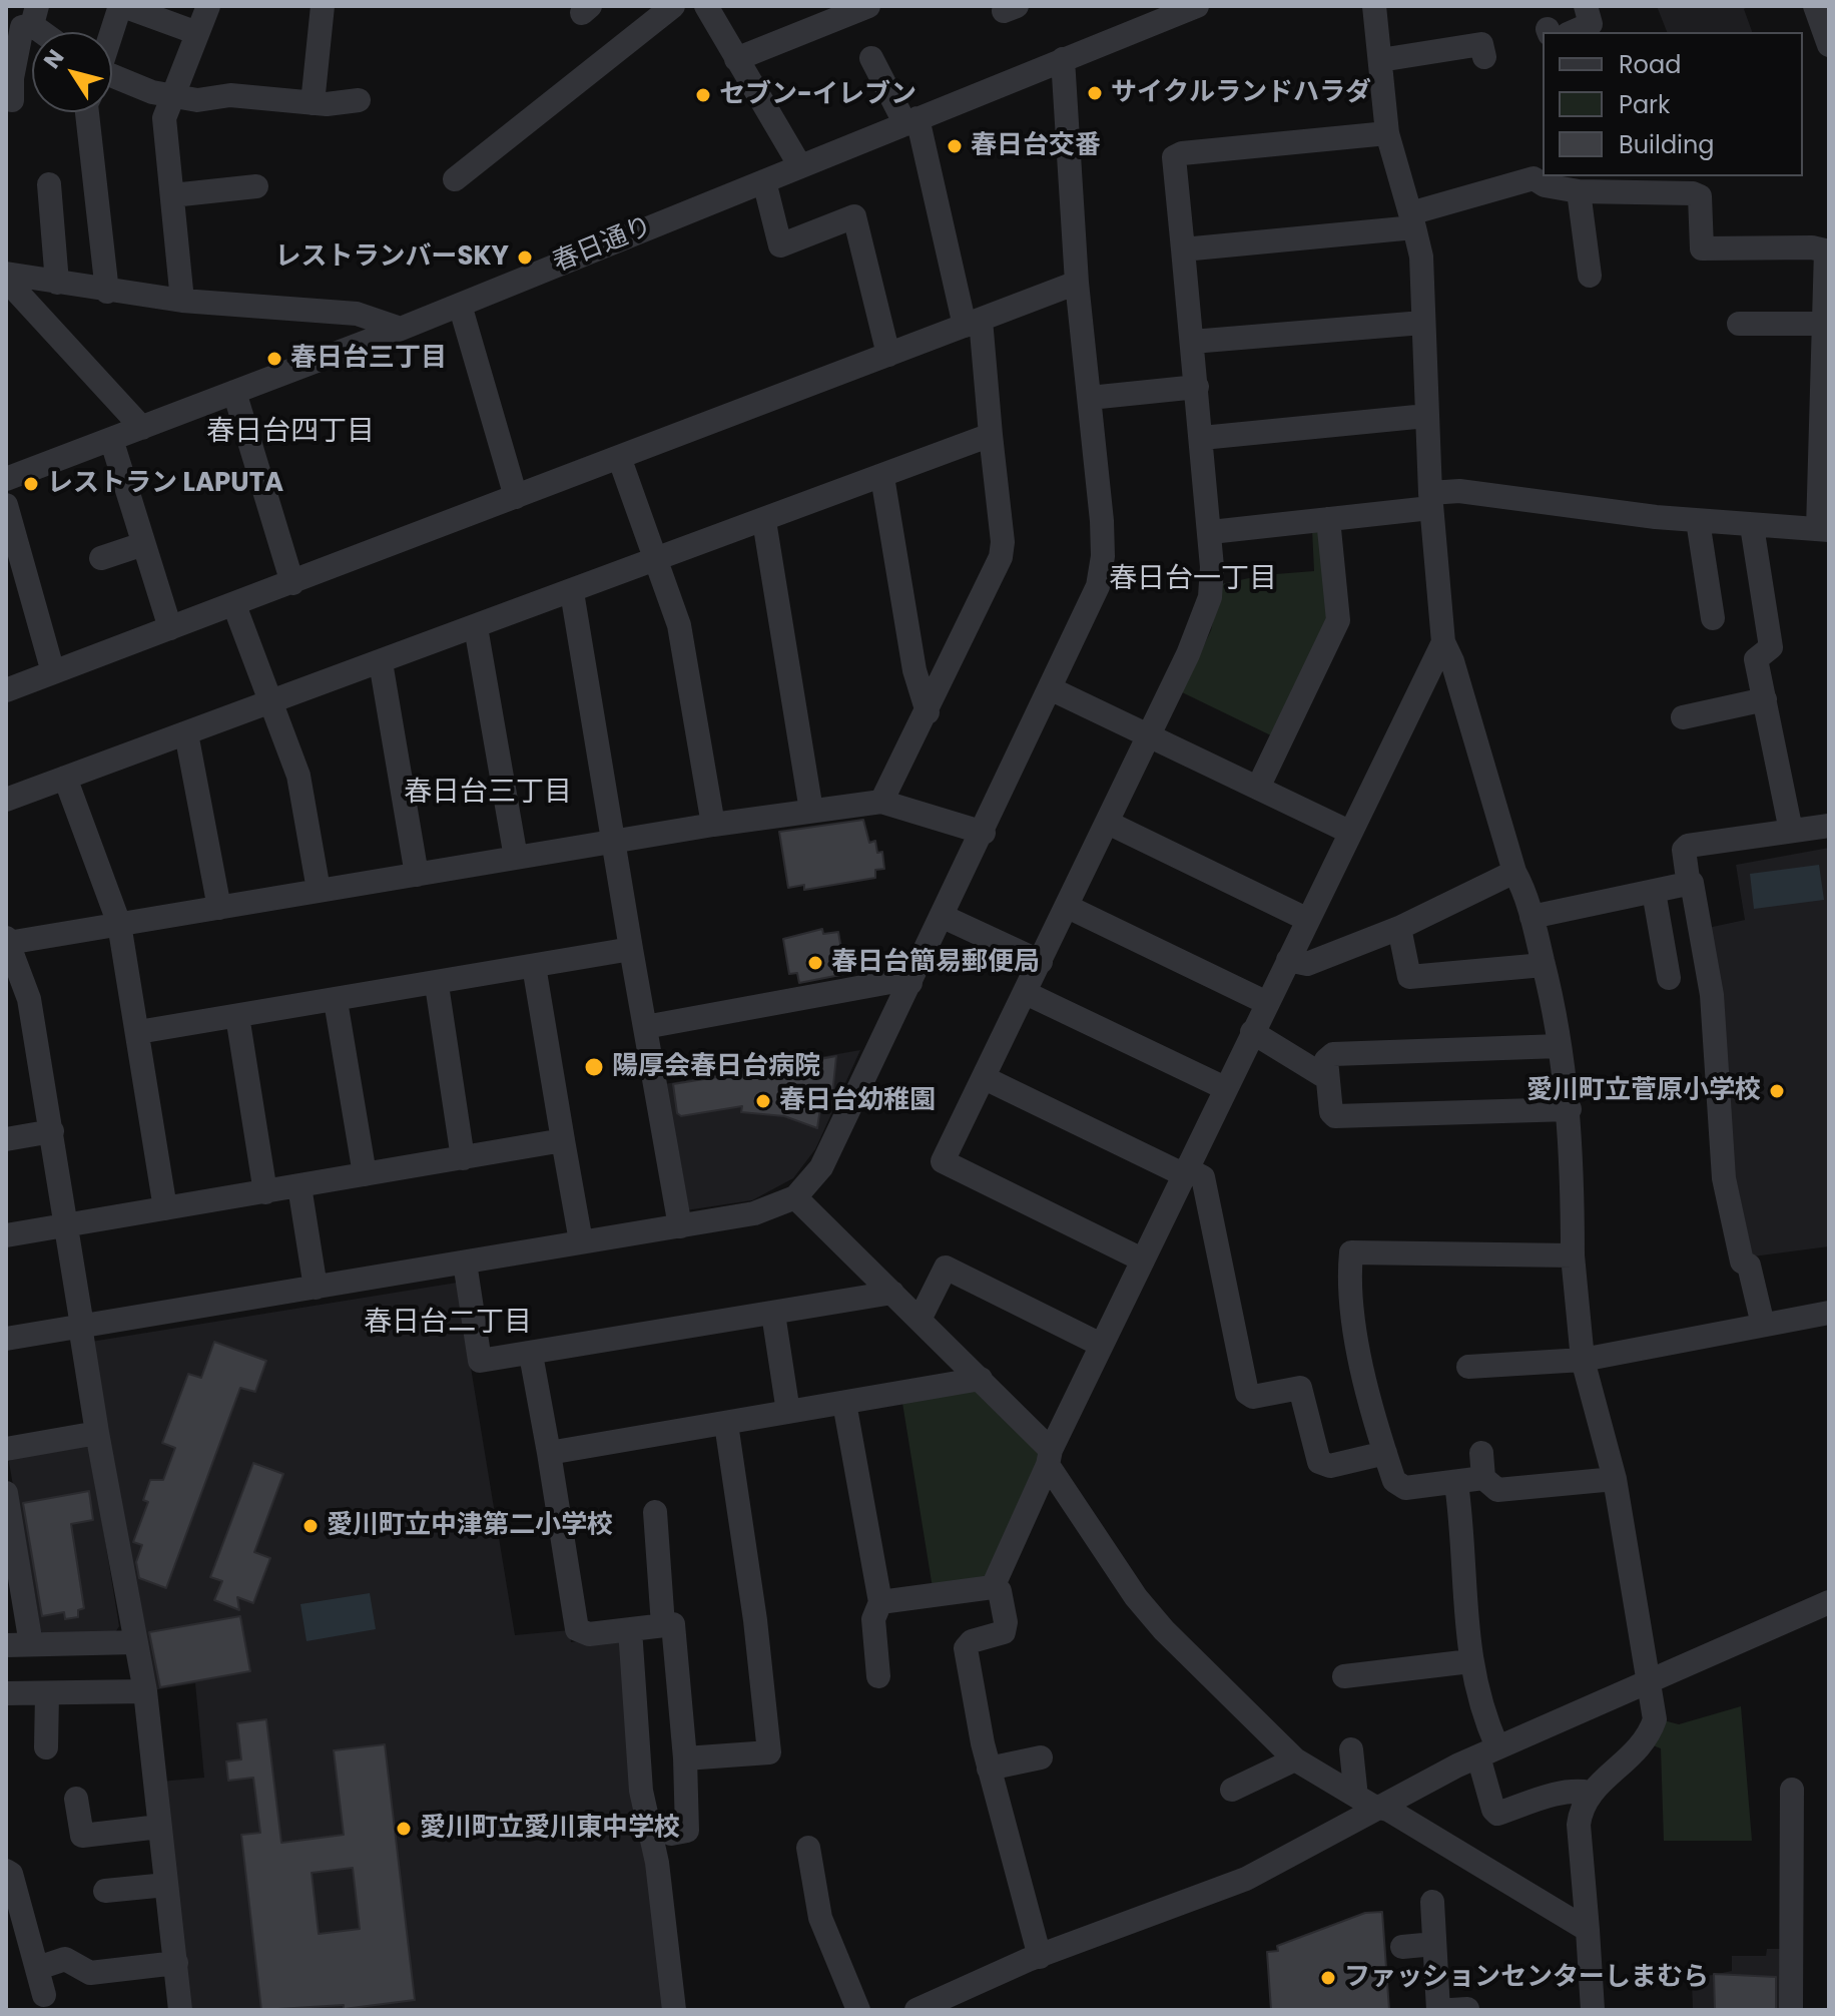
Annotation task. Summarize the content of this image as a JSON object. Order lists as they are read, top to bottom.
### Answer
{
  "streets": {
    "street": ["春日通り"]
  },
  "districts": [
    "春日台四丁目",
    "春日台一丁目",
    "春日台三丁目",
    "春日台二丁目"
  ],
  "places": [
    "サイクルランドハラダ",
    "セブン-イレブン",
    "春日台交番",
    "レストランバーSKY",
    "春日台三丁目",
    "レストラン LAPUTA",
    "春日台簡易郵便局",
    "陽厚会春日台病院",
    "愛川町立菅原小学校",
    "春日台幼稚園",
    "愛川町立中津第二小学校",
    "愛川町立愛川東中学校",
    "ファッションセンターしまむら"
  ],
  "legend": ["Road", "Park", "Building"],
  "north": "top left"
}
